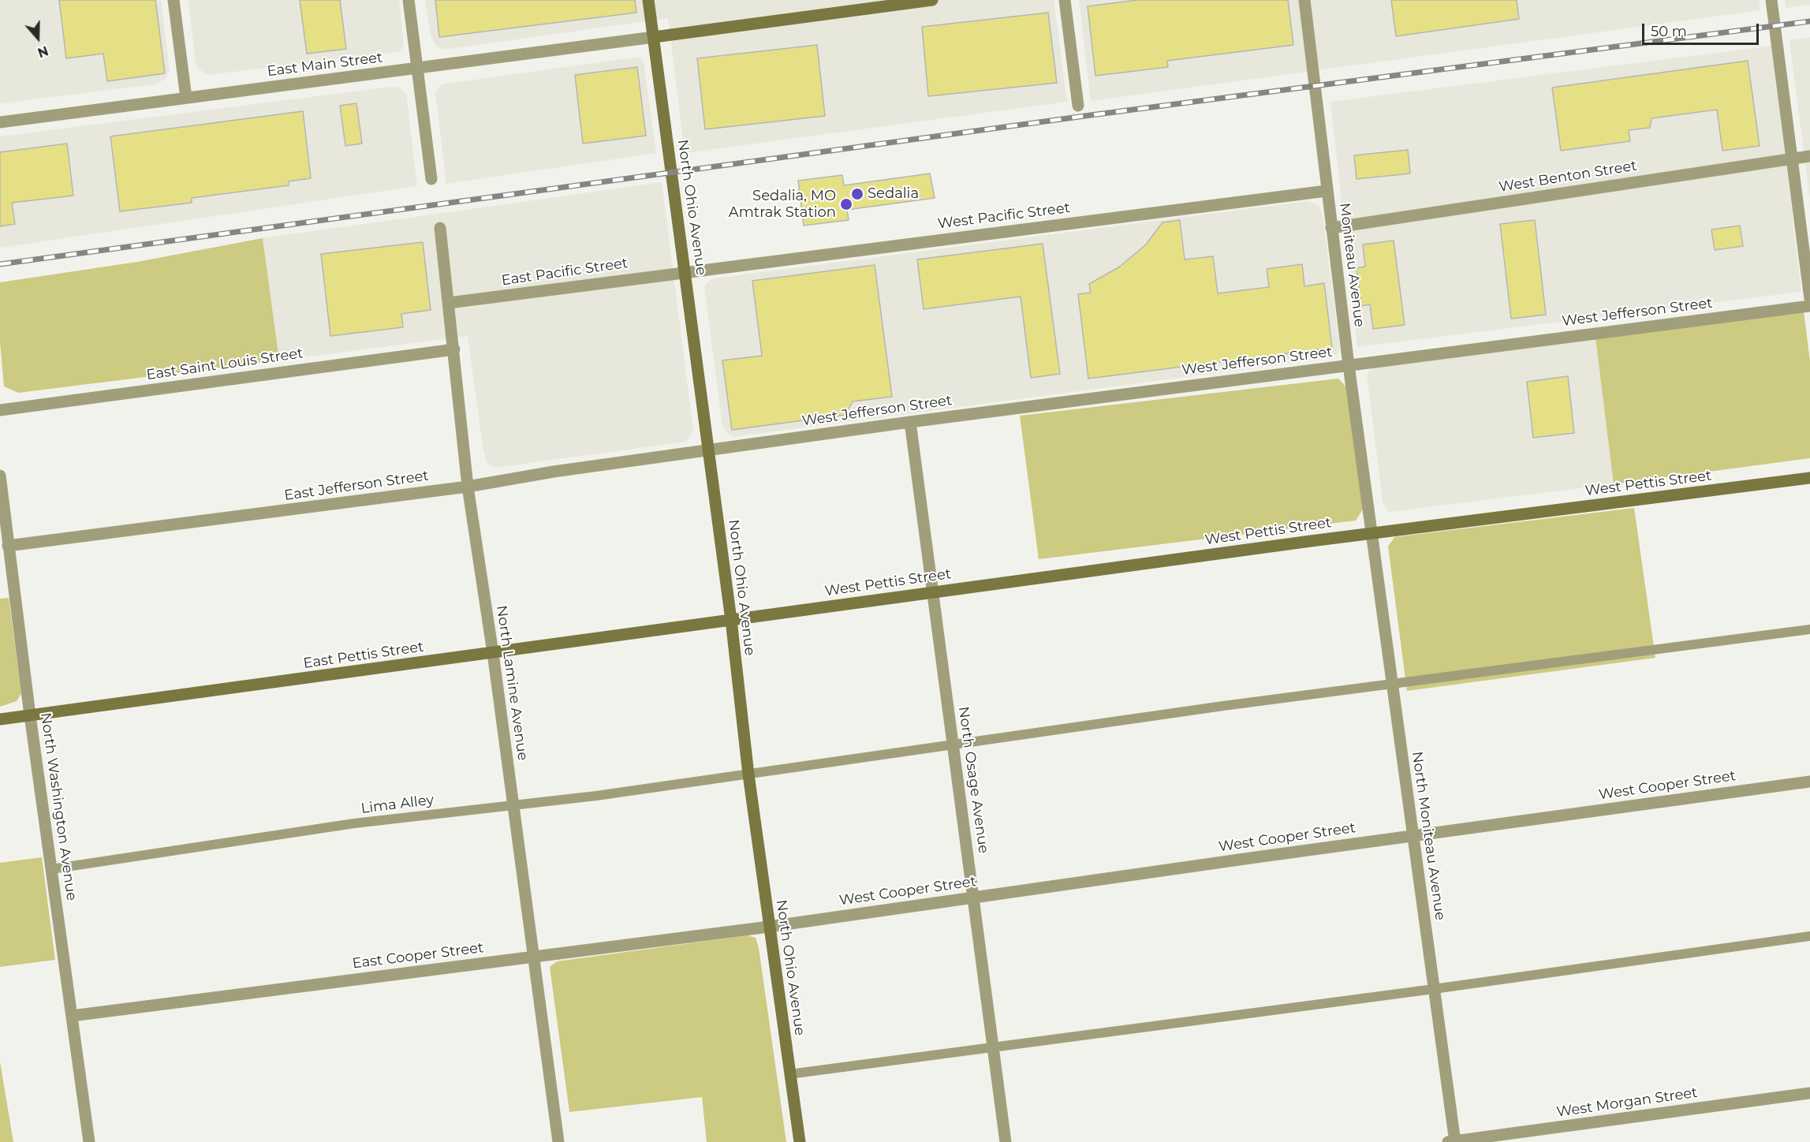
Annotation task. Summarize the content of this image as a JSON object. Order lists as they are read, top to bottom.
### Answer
{
  "streets": {
    "street": [
      "East Main Street",
      "West Benton Street",
      "North Ohio Avenue",
      "West Pacific Street",
      "Moniteau Avenue",
      "East Pacific Street",
      "West Jefferson Street",
      "East Saint Louis Street",
      "West Pettis Street",
      "East Jefferson Street",
      "East Pettis Street",
      "North Lamine Avenue",
      "North Osage Avenue",
      "West Cooper Street",
      "North Washington Avenue",
      "North Moniteau Avenue",
      "East Cooper Street",
      "West Morgan Street"
    ],
    "lane": ["Lima Alley"]
  },
  "crossings": [
    ["East Main Street", "North Ohio Avenue"],
    ["West Benton Street", "Moniteau Avenue"],
    ["North Ohio Avenue", "West Pacific Street"],
    ["North Ohio Avenue", "East Pacific Street"],
    ["North Ohio Avenue", "West Jefferson Street"],
    ["North Ohio Avenue", "West Pettis Street"],
    ["North Ohio Avenue", "East Jefferson Street"],
    ["North Ohio Avenue", "East Pettis Street"],
    ["North Ohio Avenue", "West Cooper Street"],
    ["North Ohio Avenue", "Lima Alley"],
    ["North Ohio Avenue", "East Cooper Street"],
    ["West Pacific Street", "Moniteau Avenue"],
    ["West Pacific Street", "East Pacific Street"],
    ["Moniteau Avenue", "West Jefferson Street"],
    ["Moniteau Avenue", "West Pettis Street"],
    ["Moniteau Avenue", "North Moniteau Avenue"],
    ["East Pacific Street", "North Lamine Avenue"],
    ["West Jefferson Street", "East Jefferson Street"],
    ["West Jefferson Street", "North Osage Avenue"],
    ["East Saint Louis Street", "North Lamine Avenue"],
    ["West Pettis Street", "East Pettis Street"],
    ["West Pettis Street", "North Osage Avenue"],
    ["West Pettis Street", "North Moniteau Avenue"],
    ["East Jefferson Street", "North Lamine Avenue"],
    ["East Jefferson Street", "North Washington Avenue"],
    ["East Pettis Street", "North Lamine Avenue"],
    ["East Pettis Street", "North Washington Avenue"],
    ["North Lamine Avenue", "Lima Alley"],
    ["North Lamine Avenue", "East Cooper Street"],
    ["North Osage Avenue", "West Cooper Street"],
    ["North Osage Avenue", "Lima Alley"],
    ["West Cooper Street", "North Moniteau Avenue"],
    ["West Cooper Street", "East Cooper Street"],
    ["Lima Alley", "North Washington Avenue"],
    ["Lima Alley", "North Moniteau Avenue"],
    ["North Washington Avenue", "East Cooper Street"],
    ["North Moniteau Avenue", "West Morgan Street"]
  ],
  "places": ["Sedalia", "Sedalia, MO Amtrak Station"],
  "scale_bar": "50 m",
  "north": "bottom"
}
